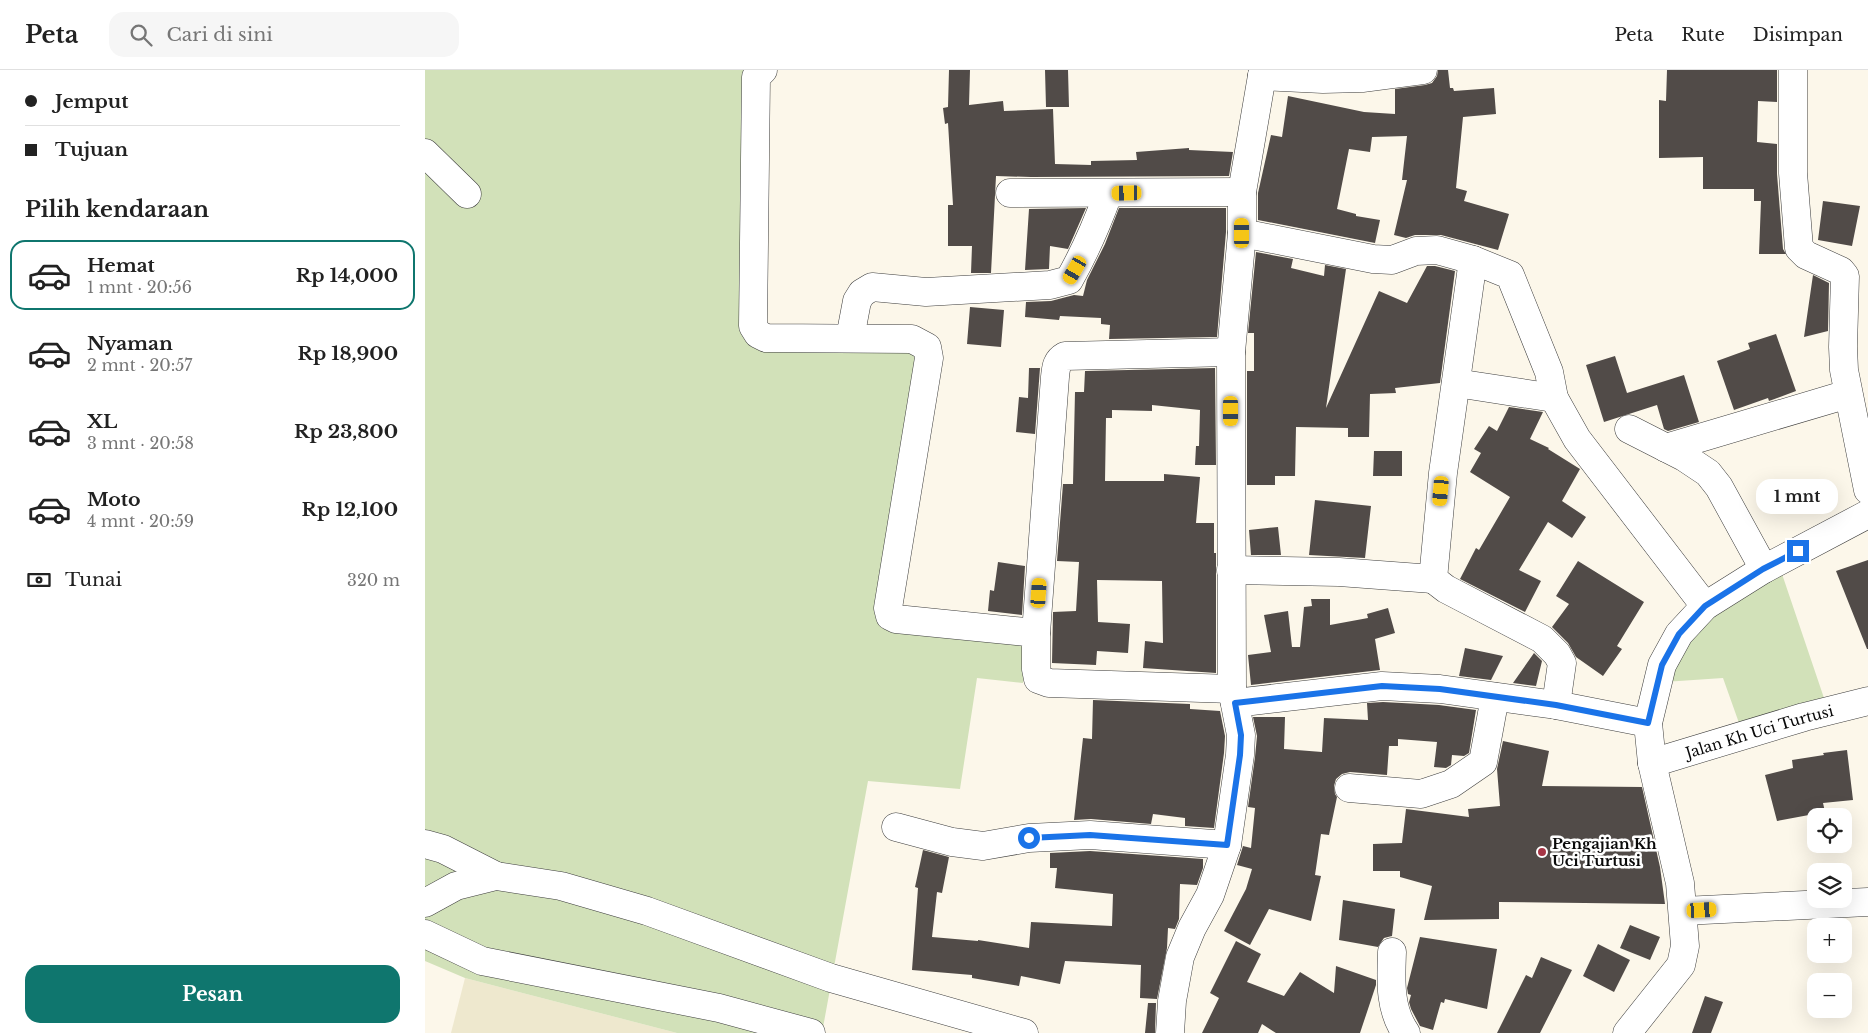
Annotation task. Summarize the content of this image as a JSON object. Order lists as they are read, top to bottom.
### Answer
{
  "streets": {
    "street": ["Jalan Kh Uci Turtusi"]
  },
  "places": ["Pengajian Kh Uci Turtusi"],
  "page": {
    "header": "Peta",
    "search": "Cari di sini",
    "nav": ["Peta", "Rute", "Disimpan"],
    "banner": ["Jemput", "Tujuan"],
    "heading": "Pilih kendaraan",
    "list": [
      {
        "name": "Hemat",
        "note": "1 mnt · 20:56",
        "value": "Rp 14,000"
      },
      {
        "name": "Nyaman",
        "note": "2 mnt · 20:57",
        "value": "Rp 18,900"
      },
      {
        "name": "XL",
        "note": "3 mnt · 20:58",
        "value": "Rp 23,800"
      },
      {
        "name": "Moto",
        "note": "4 mnt · 20:59",
        "value": "Rp 12,100"
      }
    ],
    "bubble": "1 mnt",
    "pay": ["Tunai", "320 m"],
    "map_buttons": ["+", "−"],
    "buttons": "Pesan"
  }
}
